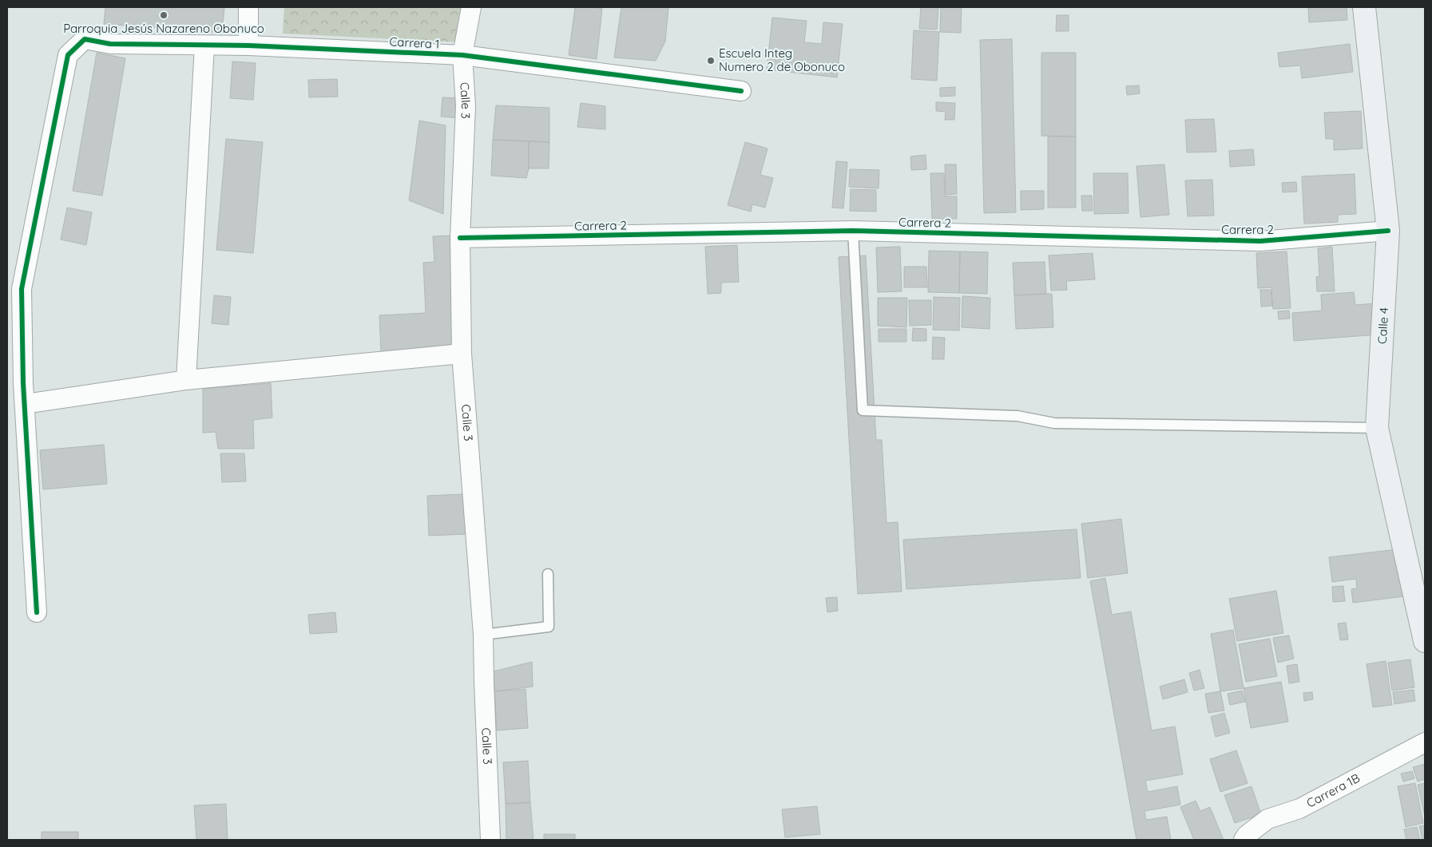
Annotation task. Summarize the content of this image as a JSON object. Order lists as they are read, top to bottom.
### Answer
{
  "streets": {
    "street": [
      "Carrera 1",
      "Calle 3",
      "Carrera 2",
      "Calle 4",
      "Carrera 1B"
    ]
  },
  "crossings": [
    ["Carrera 1", "Calle 3"],
    ["Calle 3", "Carrera 2"],
    ["Carrera 2", "Calle 4"]
  ],
  "places": ["Parroquia Jesús Nazareno Obonuco", "Escuela Integ Numero 2 de Obonuco"]
}
